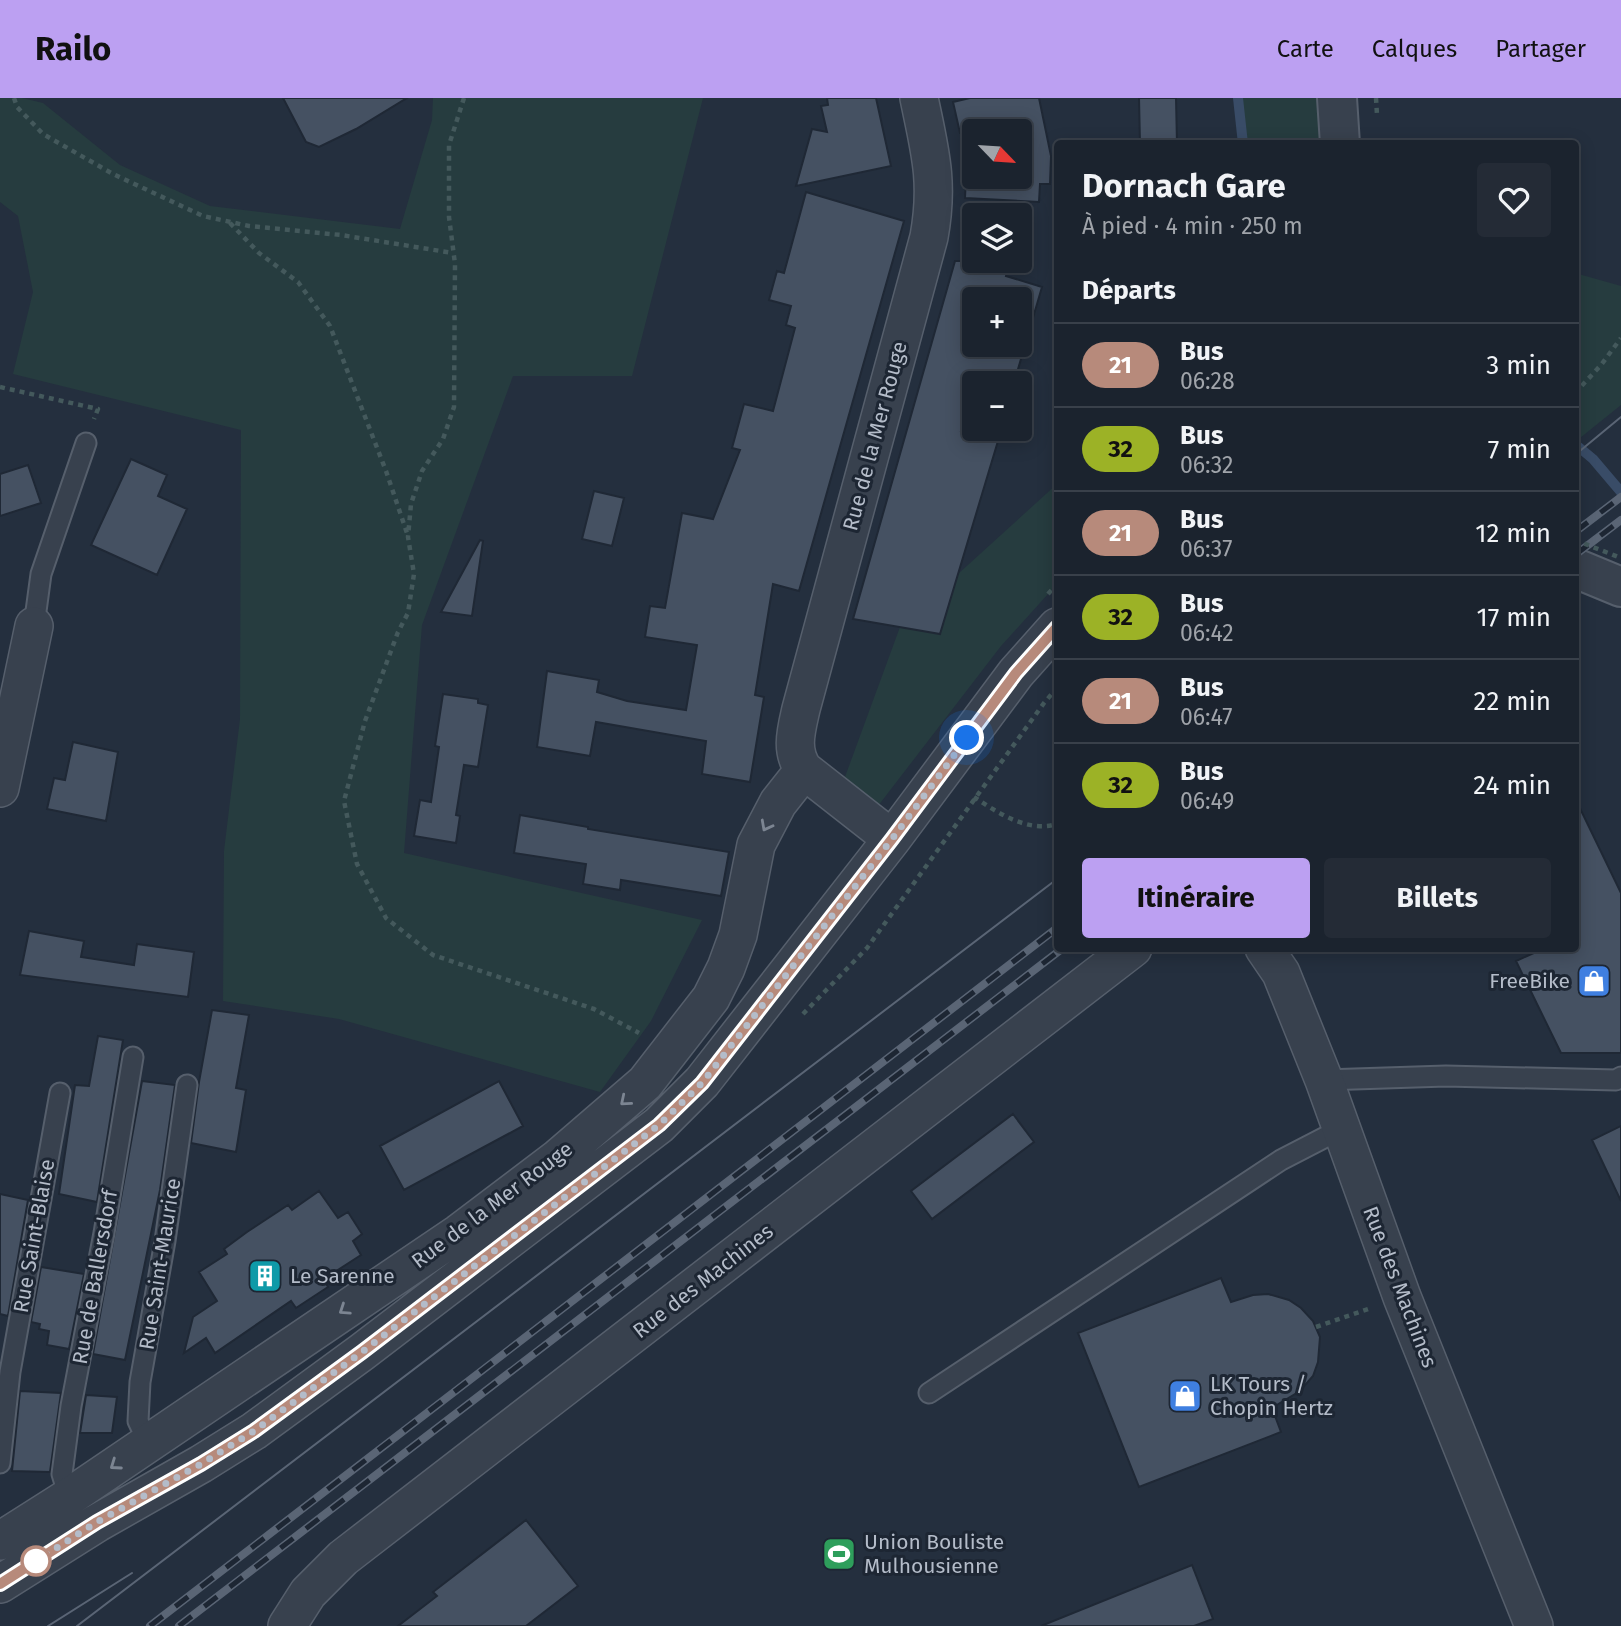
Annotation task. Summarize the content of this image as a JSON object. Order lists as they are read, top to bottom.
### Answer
{
  "streets": {
    "street": ["Rue de la Mer Rouge", "Rue des Machines"],
    "lane": ["Rue Saint-Blaise", "Rue Saint-Maurice", "Rue de Ballersdorf"]
  },
  "crossings": [
    ["Rue de la Mer Rouge", "Rue Saint-Maurice"],
    ["Rue de la Mer Rouge", "Rue de Ballersdorf"]
  ],
  "places": {
    "shop": ["FreeBike", "LK Tours / Chopin Hertz"],
    "building": ["Le Sarenne"],
    "sports": ["Union Bouliste Mulhousienne"]
  },
  "lines": ["bus line 21"],
  "north": "bottom right",
  "page": {
    "header": "Railo",
    "nav": ["Carte", "Calques", "Partager"],
    "map_buttons": ["+", "−"],
    "heading": [
      ["Dornach Gare", "À pied · 4 min · 250 m"],
      "Départs"
    ],
    "list": [
      {
        "mark": "21",
        "name": "Bus",
        "note": "06:28",
        "value": "3 min"
      },
      {
        "mark": "32",
        "name": "Bus",
        "note": "06:32",
        "value": "7 min"
      },
      {
        "mark": "21",
        "name": "Bus",
        "note": "06:37",
        "value": "12 min"
      },
      {
        "mark": "32",
        "name": "Bus",
        "note": "06:42",
        "value": "17 min"
      },
      {
        "mark": "21",
        "name": "Bus",
        "note": "06:47",
        "value": "22 min"
      },
      {
        "mark": "32",
        "name": "Bus",
        "note": "06:49",
        "value": "24 min"
      }
    ],
    "buttons": ["Itinéraire", "Billets"]
  }
}
